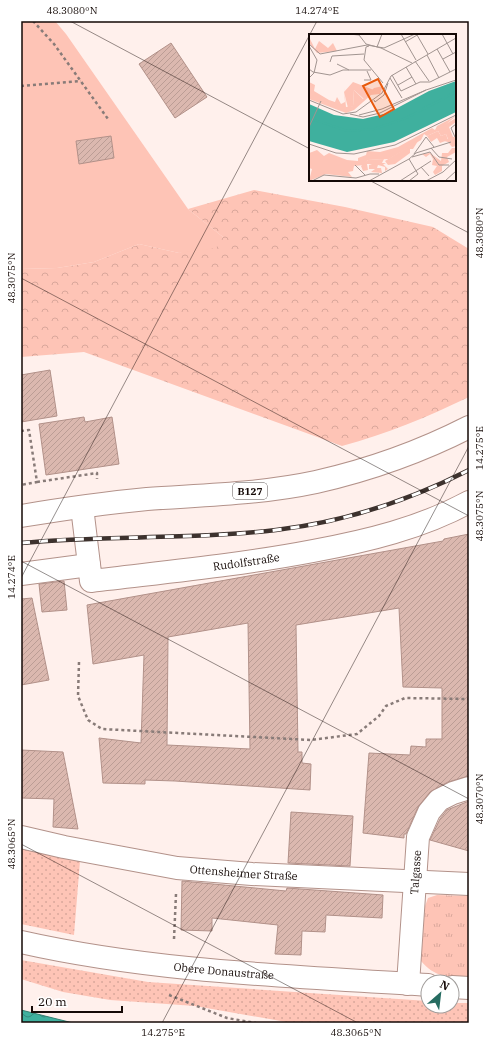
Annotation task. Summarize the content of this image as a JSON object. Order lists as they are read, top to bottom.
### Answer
{
  "streets": {
    "street": [
      "B127",
      "Rudolfstraße",
      "Ottensheimer Straße",
      "Talgasse",
      "Obere Donaustraße"
    ]
  },
  "crossings": [
    ["B127", "Rudolfstraße"],
    ["Ottensheimer Straße", "Talgasse"],
    ["Talgasse", "Obere Donaustraße"]
  ],
  "scale_bar": "20 m",
  "north": "top right",
  "coordinates": [
    "48.3080°N",
    "14.274°E",
    "48.3075°N",
    "14.275°E",
    "48.3070°N",
    "48.3065°N"
  ]
}
